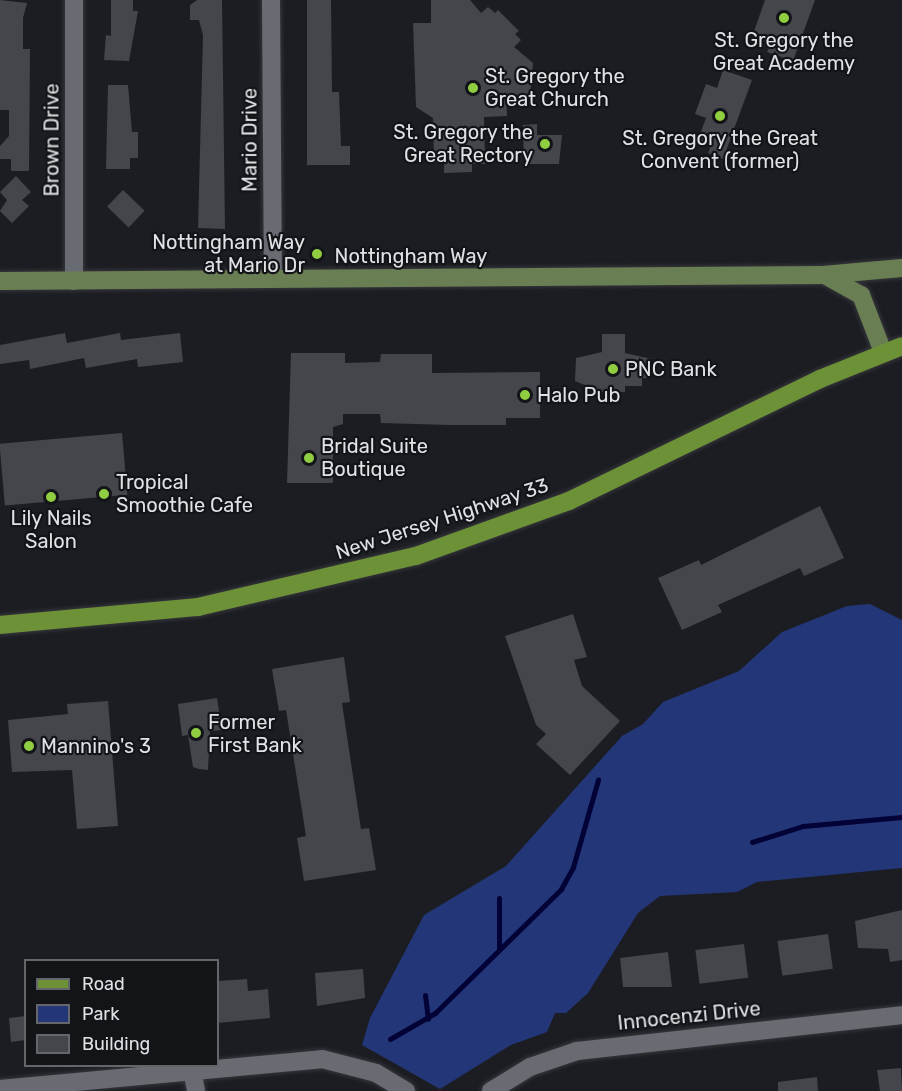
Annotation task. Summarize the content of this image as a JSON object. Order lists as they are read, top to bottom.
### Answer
{
  "streets": {
    "main road": ["New Jersey Highway 33"],
    "street": [
      "Brown Drive",
      "Mario Drive",
      "Nottingham Way",
      "Innocenzi Drive"
    ]
  },
  "crossings": [
    ["Brown Drive", "Nottingham Way"],
    ["Mario Drive", "Nottingham Way"],
    ["Nottingham Way", "New Jersey Highway 33"]
  ],
  "places": [
    "St. Gregory the Great Academy",
    "St. Gregory the Great Church",
    "St. Gregory the Great Convent (former)",
    "St. Gregory the Great Rectory",
    "Nottingham Way at Mario Dr",
    "PNC Bank",
    "Halo Pub",
    "Bridal Suite Boutique",
    "Tropical Smoothie Cafe",
    "Lily Nails Salon",
    "Former First Bank",
    "Mannino's 3"
  ],
  "legend": ["Road", "Park", "Building"]
}
